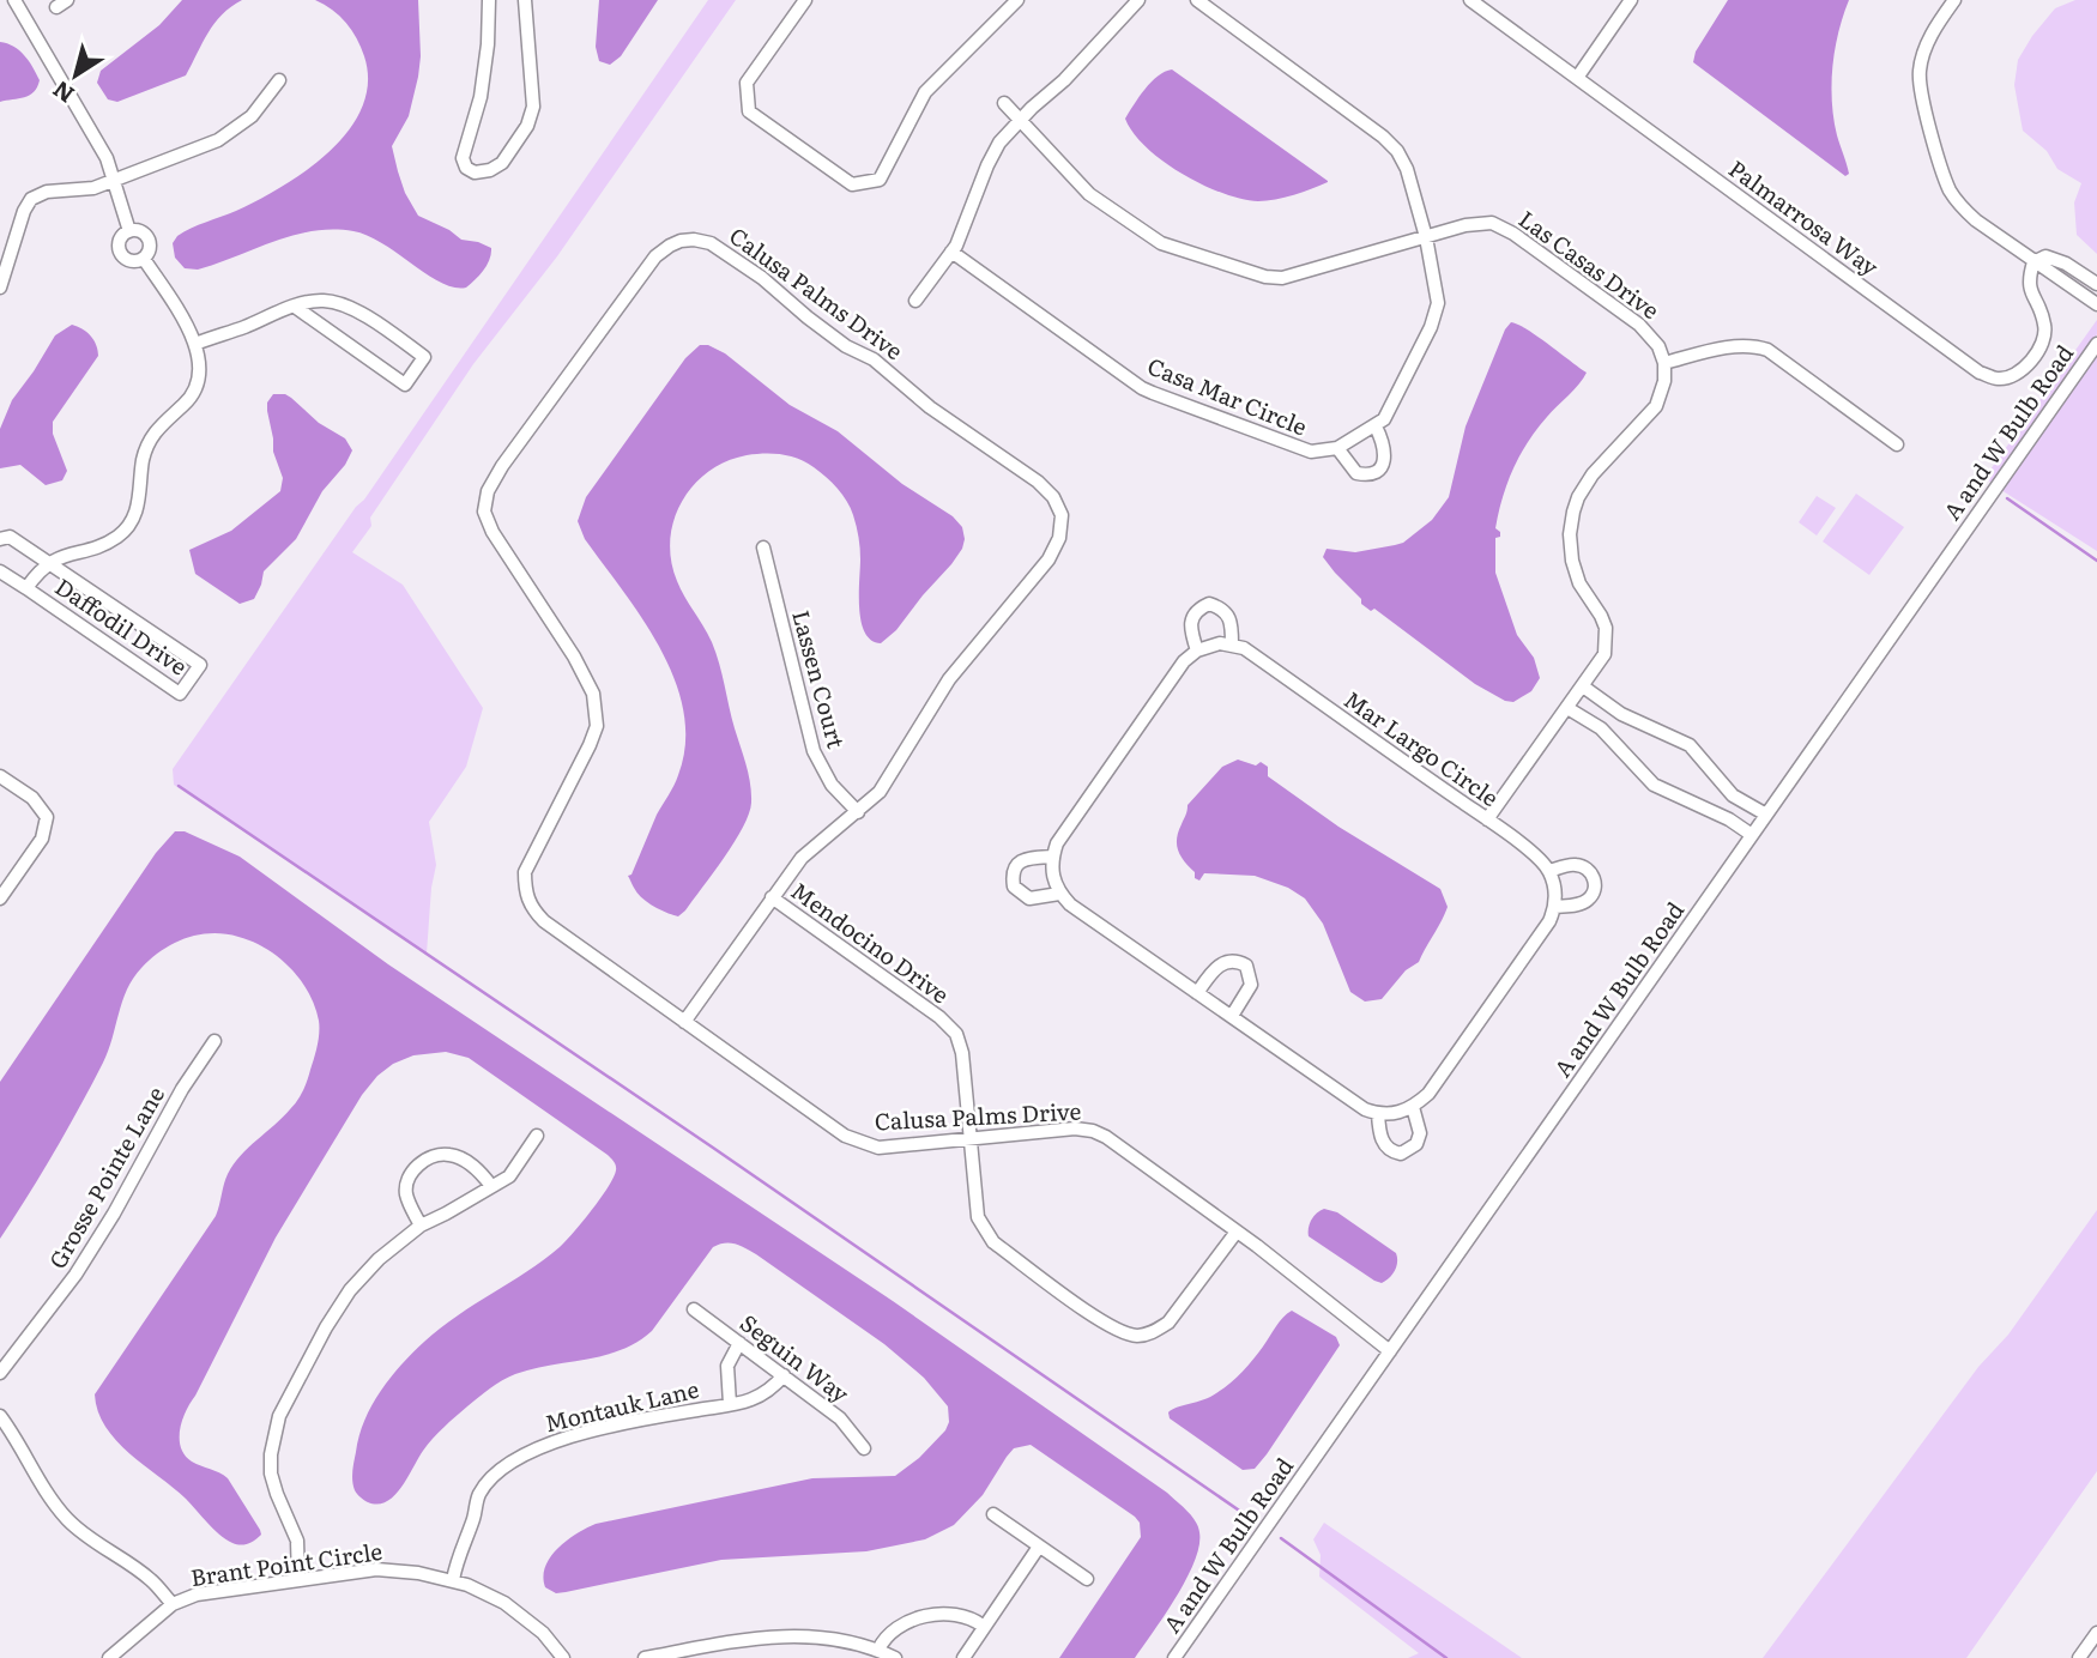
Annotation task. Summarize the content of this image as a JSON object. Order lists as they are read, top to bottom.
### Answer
{
  "streets": {
    "street": [
      "Palmarrosa Way",
      "Las Casas Drive",
      "Calusa Palms Drive",
      "Casa Mar Circle",
      "A and W Bulb Road",
      "Daffodil Drive",
      "Lassen Court",
      "Mar Largo Circle",
      "Mendocino Drive",
      "Grosse Pointe Lane",
      "Seguin Way",
      "Montauk Lane",
      "Brant Point Circle"
    ]
  },
  "crossings": [
    ["Las Casas Drive", "Casa Mar Circle"],
    ["Calusa Palms Drive", "A and W Bulb Road"],
    ["Calusa Palms Drive", "Lassen Court"],
    ["Calusa Palms Drive", "Mendocino Drive"],
    ["Seguin Way", "Montauk Lane"],
    ["Montauk Lane", "Brant Point Circle"]
  ],
  "north": "bottom left"
}
